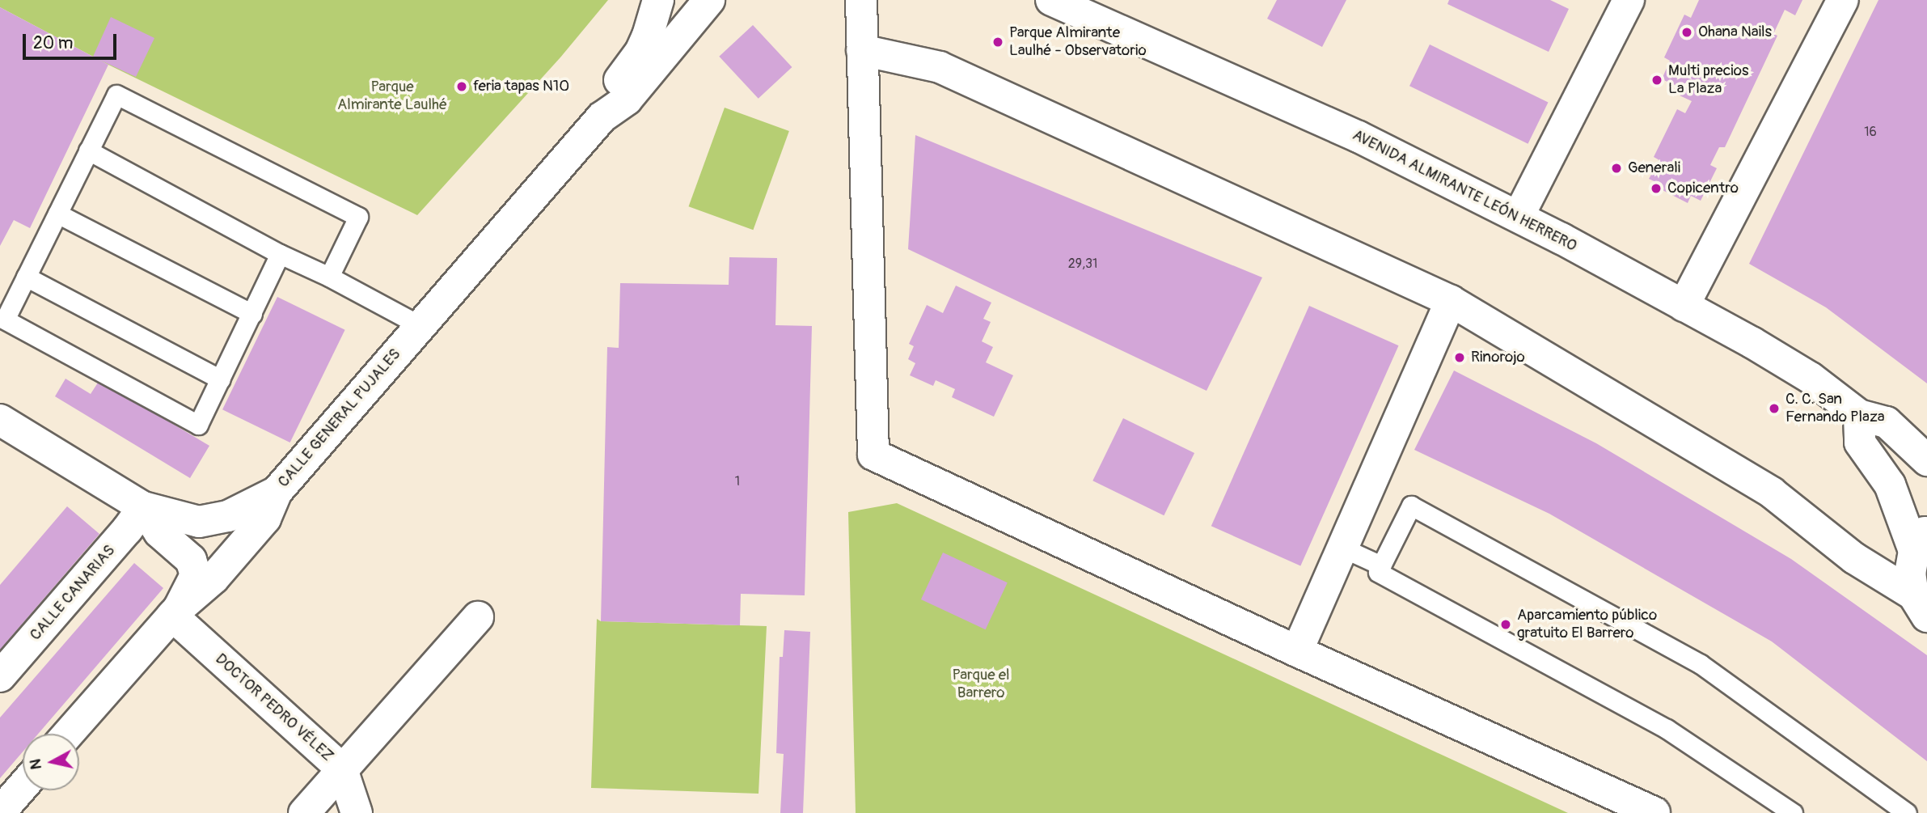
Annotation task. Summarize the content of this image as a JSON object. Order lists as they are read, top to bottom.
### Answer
{
  "streets": {
    "street": [
      "AVENIDA ALMIRANTE LEÓN HERRERO",
      "CALLE GENERAL PUJALES",
      "CALLE CANARIAS",
      "DOCTOR PEDRO VÉLEZ"
    ]
  },
  "crossings": [
    ["CALLE GENERAL PUJALES", "DOCTOR PEDRO VÉLEZ"]
  ],
  "parks": ["Parque Almirante Laulhé", "Parque el Barrero"],
  "places": [
    "Ohana Nails",
    "Parque Almirante Laulhé - Observatorio",
    "Multi precios La Plaza",
    "feria tapas N10",
    "Generali",
    "Copicentro",
    "Rinorojo",
    "C. C. San Fernando Plaza",
    "Aparcamiento público gratuito El Barrero"
  ],
  "house_numbers": ["16", "29,31", "1"],
  "scale_bar": "20 m",
  "north": "left"
}
